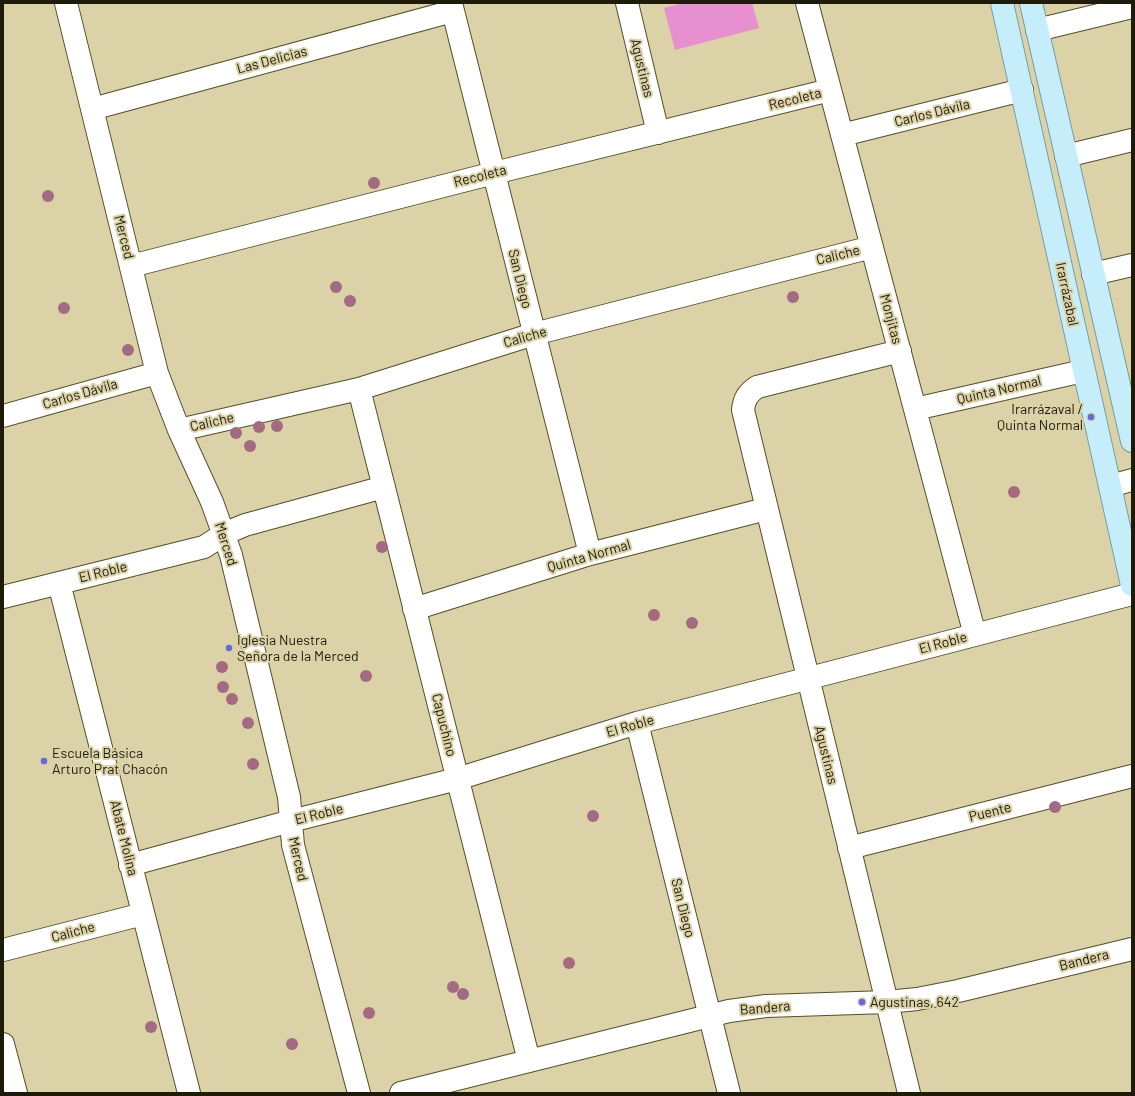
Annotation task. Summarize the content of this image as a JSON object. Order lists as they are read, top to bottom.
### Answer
{
  "streets": {
    "main road": ["Irarrázabal"],
    "street": [
      "Las Delicias",
      "Agustinas",
      "Recoleta",
      "Carlos Dávila",
      "Merced",
      "Caliche",
      "San Diego",
      "Monjitas",
      "Quinta Normal",
      "El Roble",
      "Capuchino",
      "Puente",
      "Abate Molina",
      "Bandera"
    ]
  },
  "crossings": [
    ["Las Delicias", "Merced"],
    ["Las Delicias", "San Diego"],
    ["Agustinas", "Recoleta"],
    ["Agustinas", "Monjitas"],
    ["Agustinas", "Quinta Normal"],
    ["Agustinas", "El Roble"],
    ["Agustinas", "Puente"],
    ["Agustinas", "Bandera"],
    ["Recoleta", "Merced"],
    ["Recoleta", "San Diego"],
    ["Recoleta", "Monjitas"],
    ["Carlos Dávila", "Merced"],
    ["Carlos Dávila", "Irarrázabal"],
    ["Carlos Dávila", "Monjitas"],
    ["Merced", "Caliche"],
    ["Merced", "El Roble"],
    ["Caliche", "San Diego"],
    ["Caliche", "Monjitas"],
    ["Caliche", "Capuchino"],
    ["Caliche", "Abate Molina"],
    ["San Diego", "Quinta Normal"],
    ["San Diego", "El Roble"],
    ["San Diego", "Bandera"],
    ["Irarrázabal", "Quinta Normal"],
    ["Monjitas", "Quinta Normal"],
    ["Monjitas", "El Roble"],
    ["Quinta Normal", "Capuchino"],
    ["El Roble", "Capuchino"],
    ["El Roble", "Abate Molina"],
    ["Capuchino", "Bandera"]
  ],
  "places": [
    "Irarrázaval / Quinta Normal",
    "Iglesia Nuestra Señora de la Merced",
    "Escuela Básica Arturo Prat Chacón",
    "Agustinas, 642"
  ]
}
